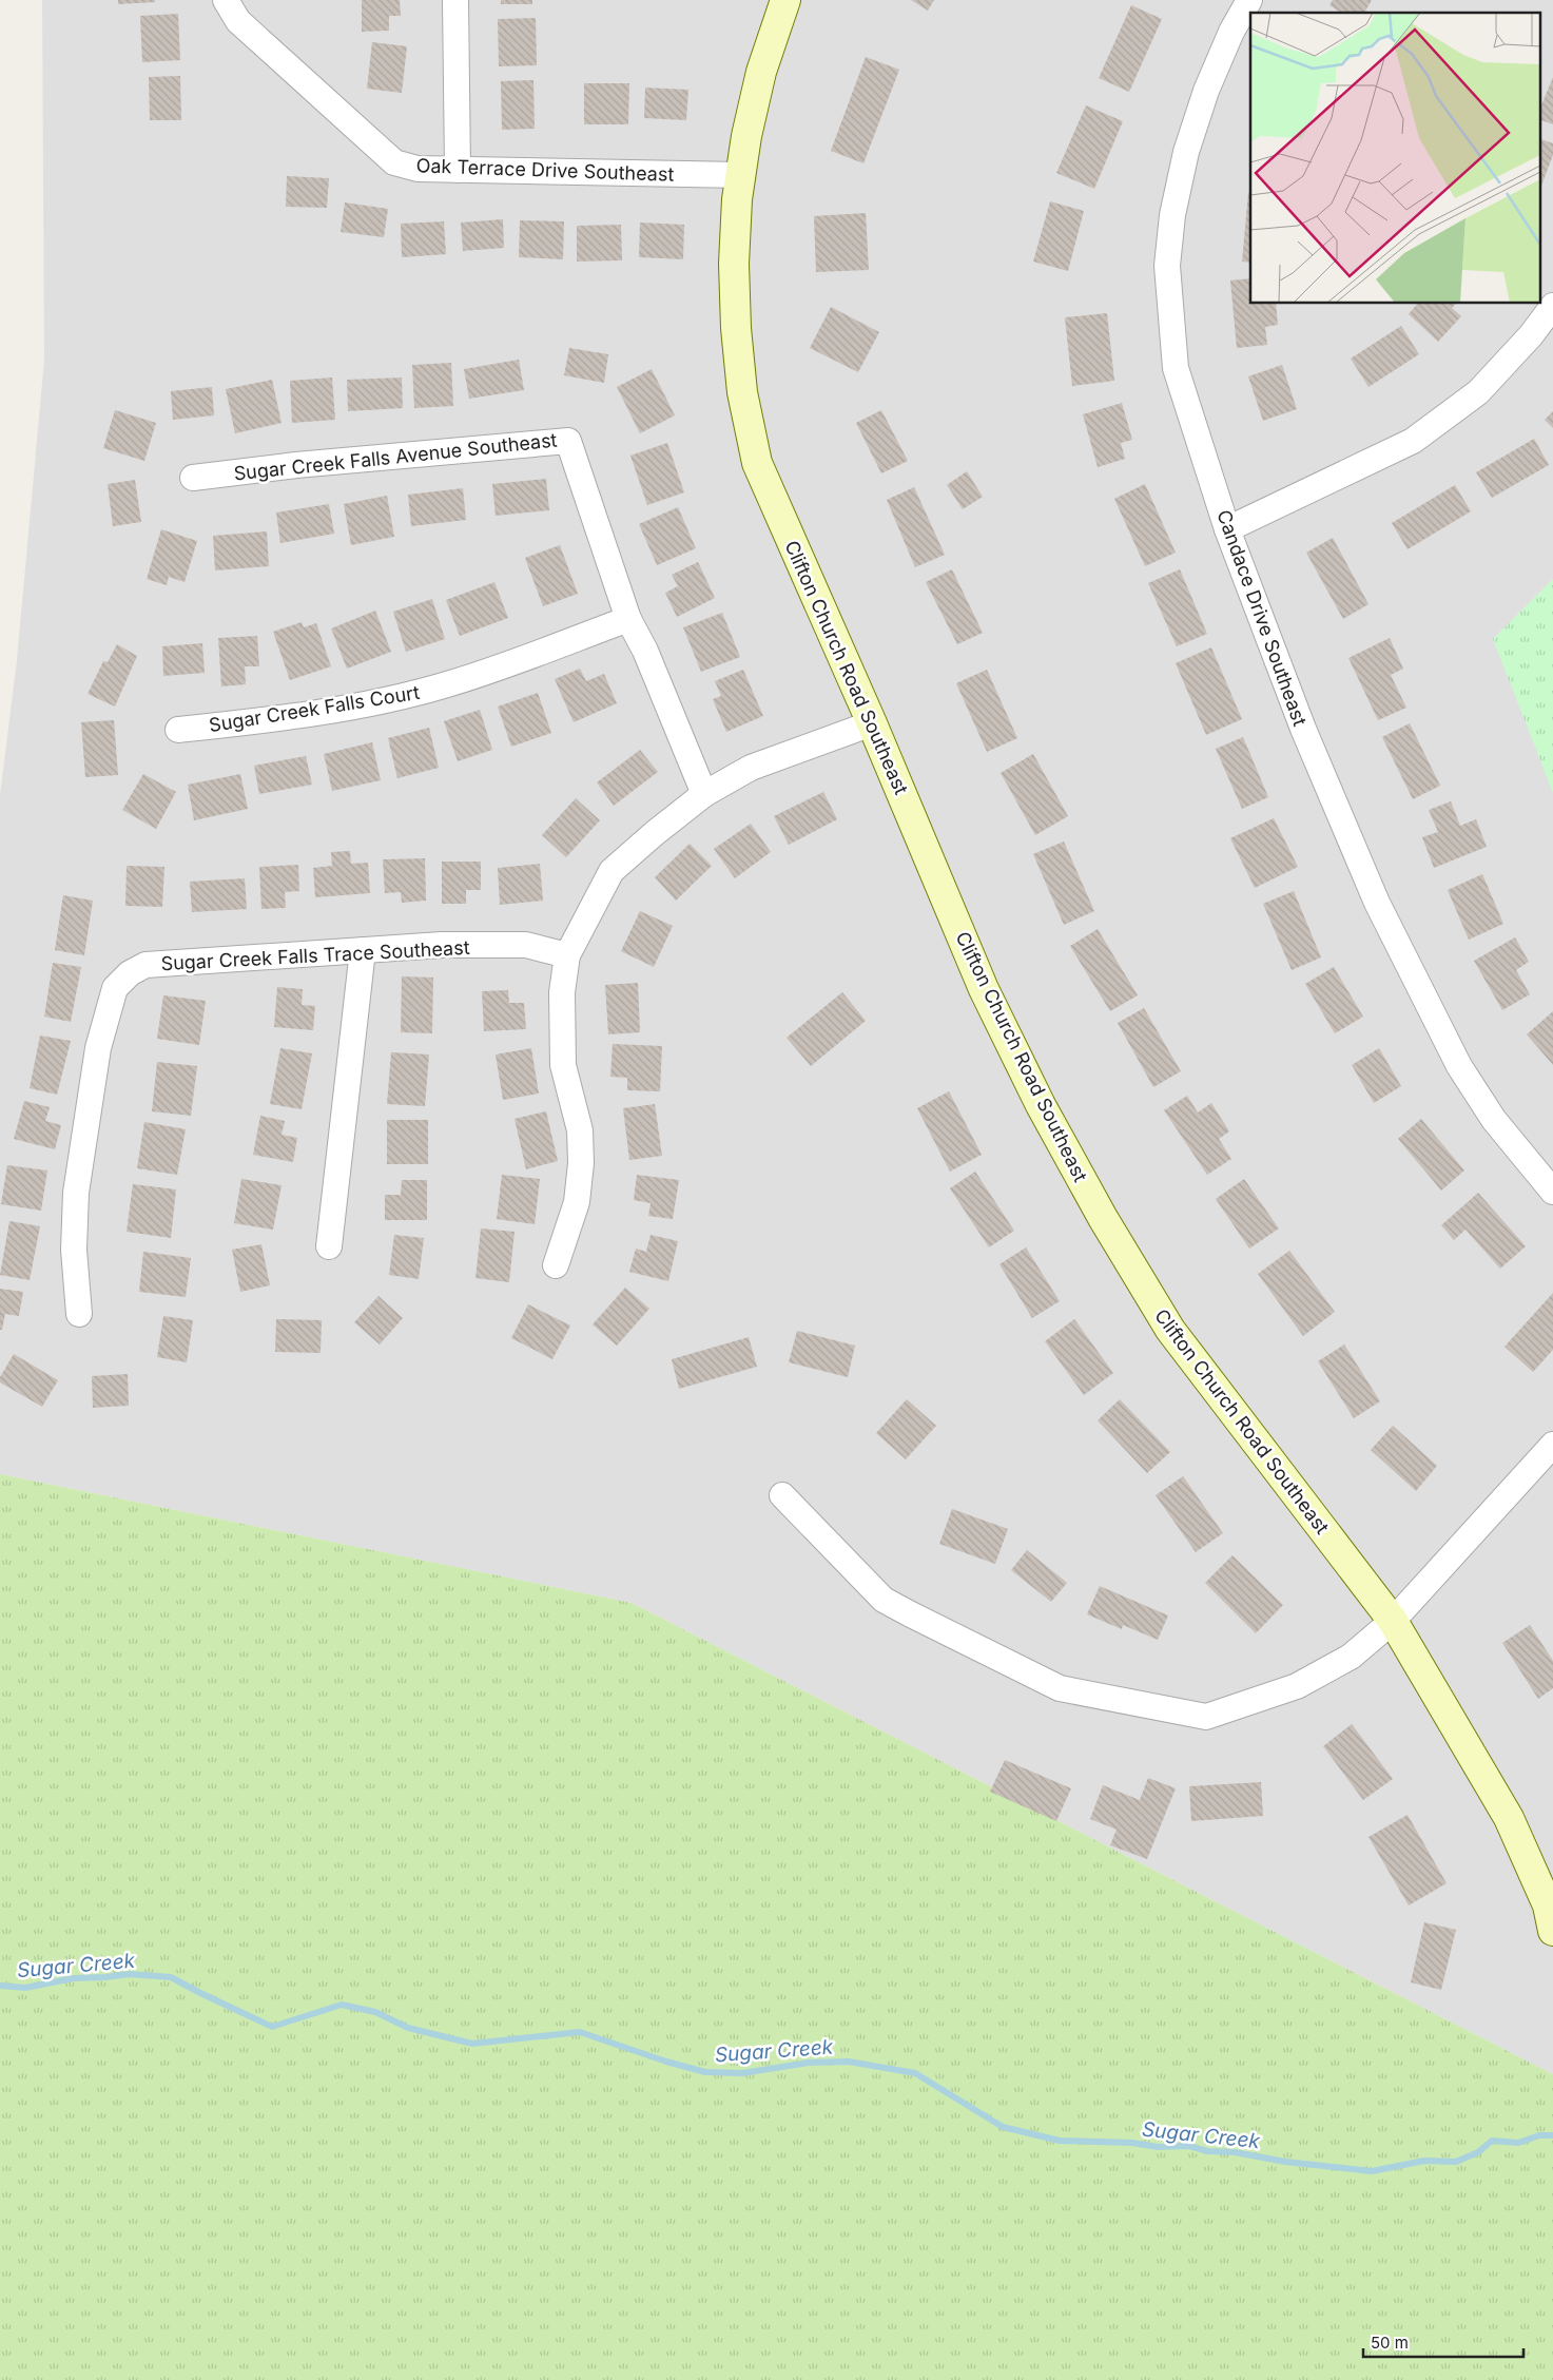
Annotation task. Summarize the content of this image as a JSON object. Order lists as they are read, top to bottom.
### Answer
{
  "streets": {
    "street": [
      "Oak Terrace Drive Southeast",
      "Sugar Creek Falls Avenue Southeast",
      "Candace Drive Southeast",
      "Clifton Church Road Southeast",
      "Sugar Creek Falls Court",
      "Sugar Creek Falls Trace Southeast"
    ]
  },
  "crossings": [
    ["Oak Terrace Drive Southeast", "Clifton Church Road Southeast"],
    ["Sugar Creek Falls Avenue Southeast", "Sugar Creek Falls Court"]
  ],
  "water": ["Sugar Creek"],
  "scale_bar": "50 m"
}
